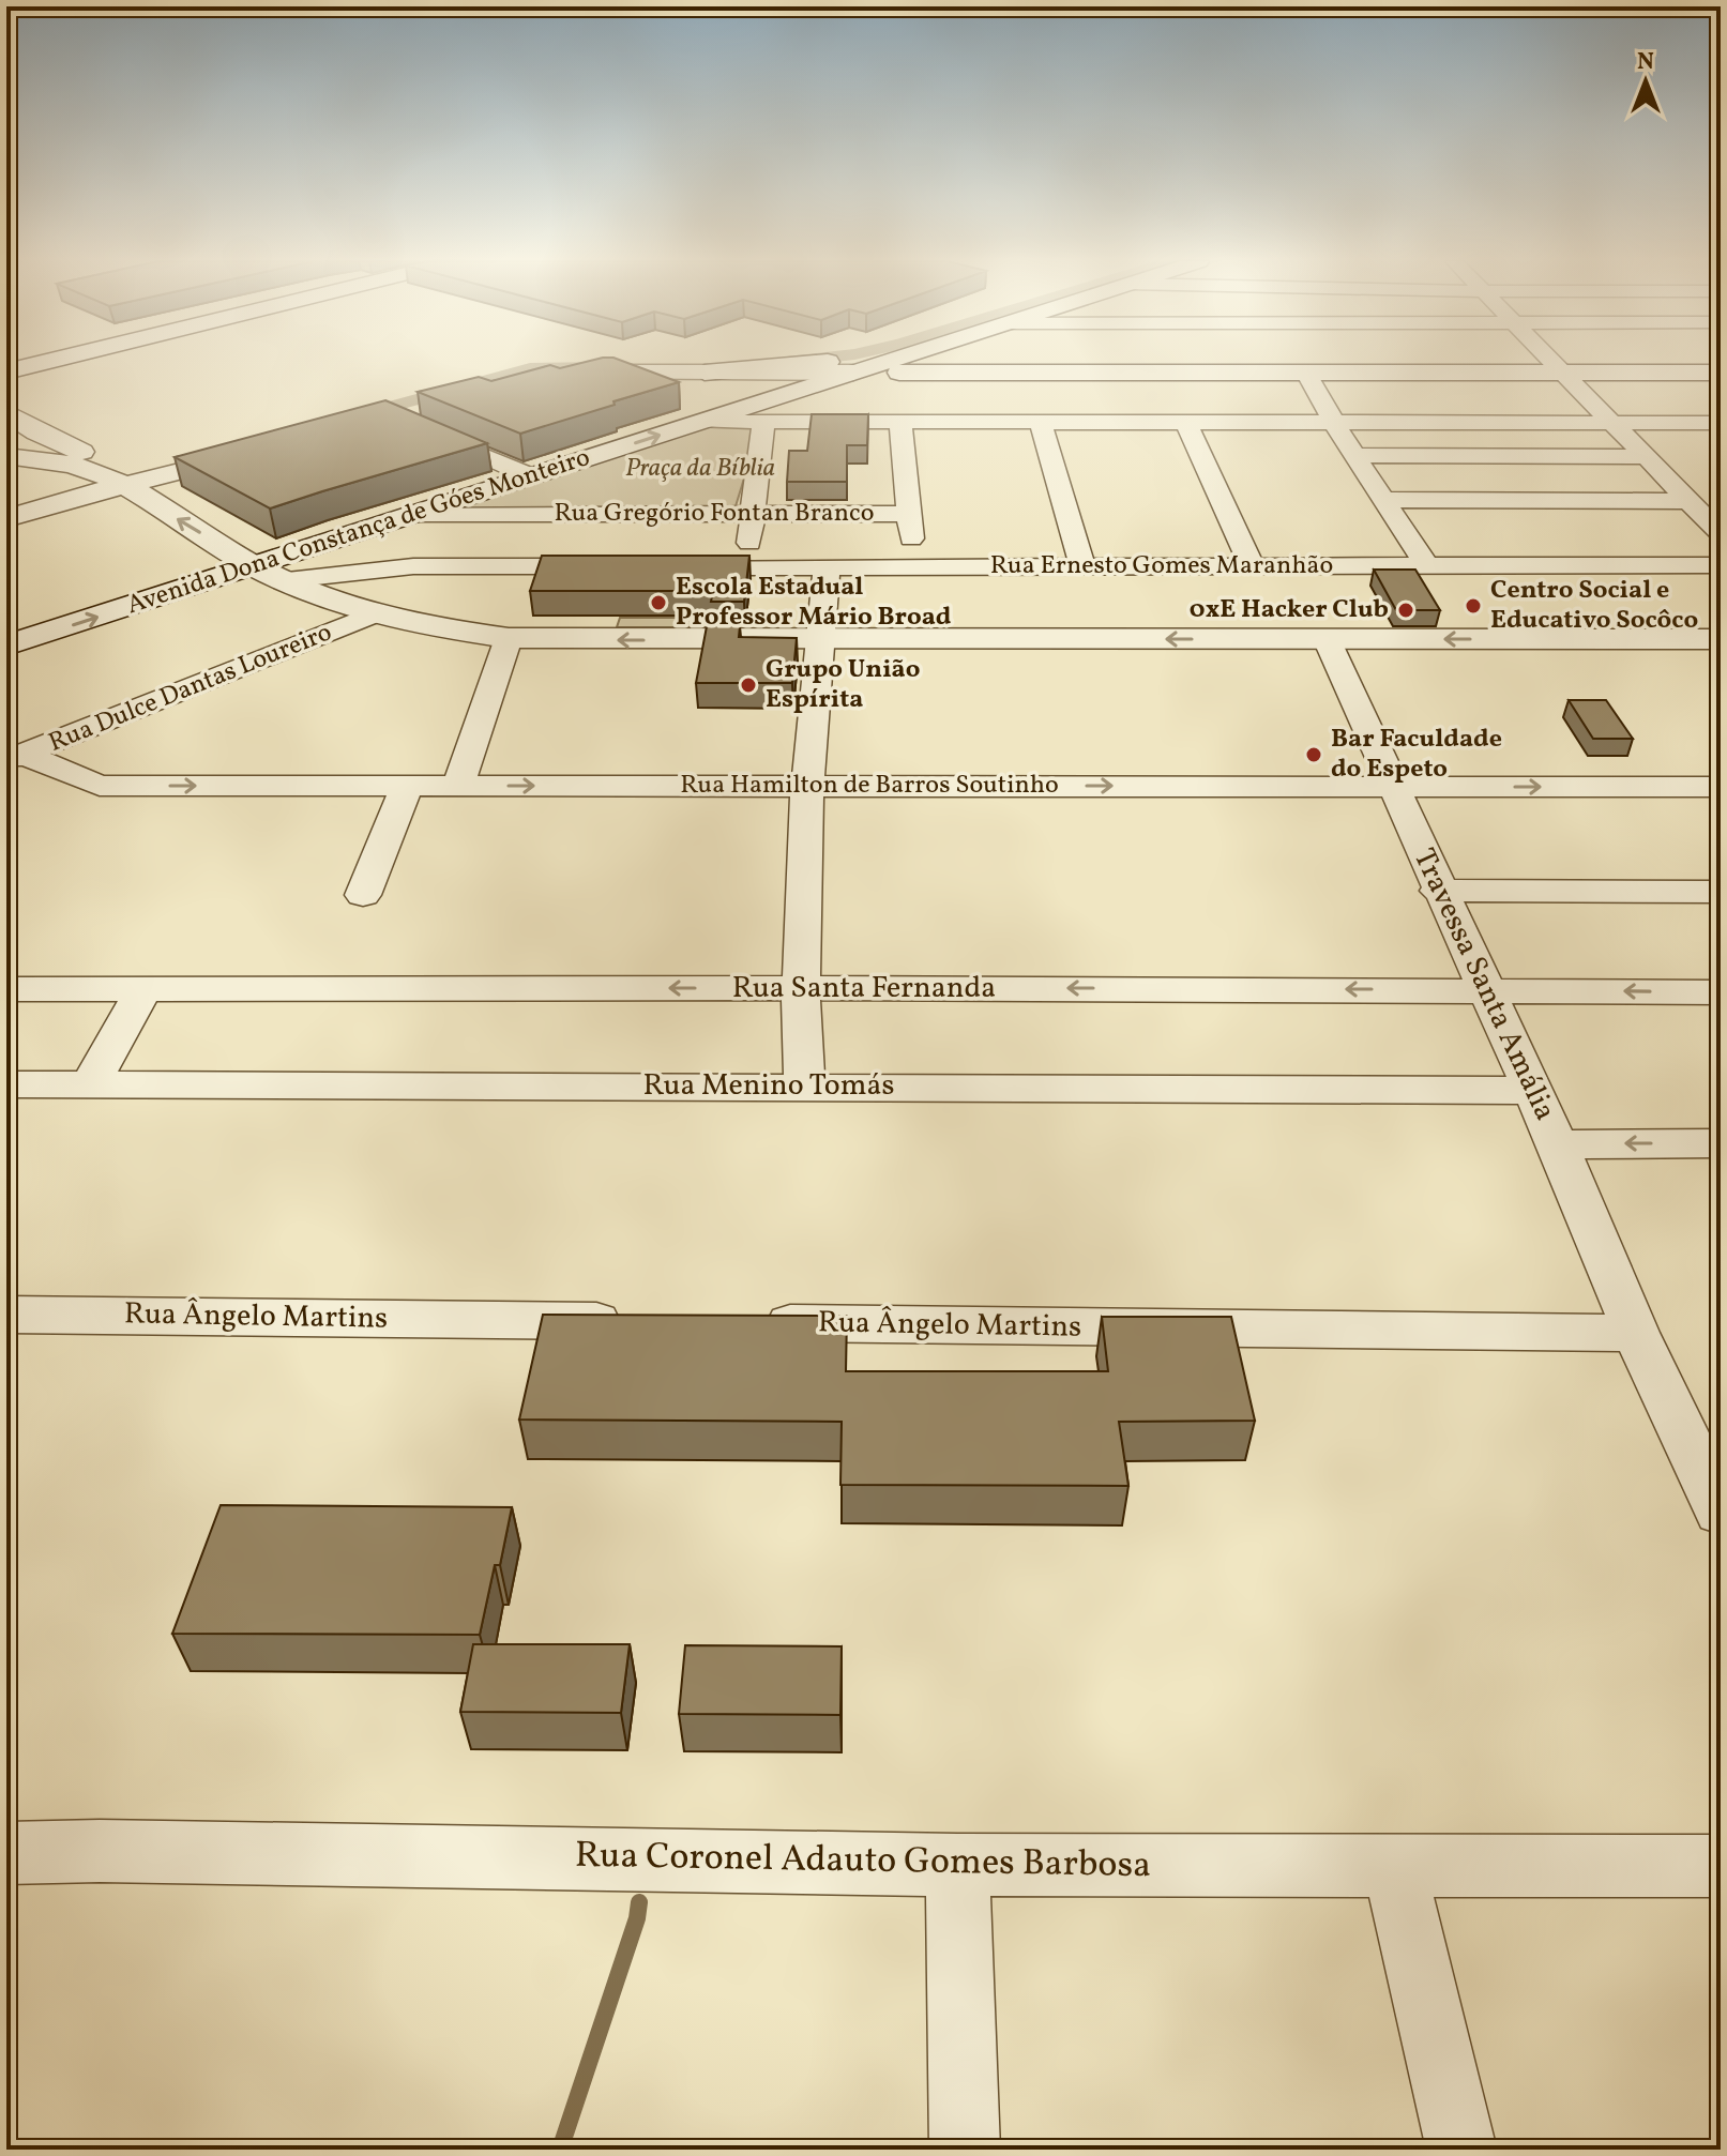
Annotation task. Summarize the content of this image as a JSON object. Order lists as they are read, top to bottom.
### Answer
{
  "streets": {
    "main road": ["Avenida Dona Constança de Góes Monteiro"],
    "street": [
      "Rua Gregório Fontan Branco",
      "Rua Ernesto Gomes Maranhão",
      "Rua Dulce Dantas Loureiro",
      "Rua Hamilton de Barros Soutinho",
      "Travessa Santa Amália",
      "Rua Santa Fernanda",
      "Rua Menino Tomás",
      "Rua Ângelo Martins",
      "Rua Coronel Adauto Gomes Barbosa"
    ]
  },
  "crossings": [
    ["Rua Gregório Fontan Branco", "Avenida Dona Constança de Góes Monteiro"],
    ["Rua Dulce Dantas Loureiro", "Rua Hamilton de Barros Soutinho"],
    ["Rua Hamilton de Barros Soutinho", "Travessa Santa Amália"],
    ["Travessa Santa Amália", "Rua Santa Fernanda"],
    ["Travessa Santa Amália", "Rua Menino Tomás"],
    ["Travessa Santa Amália", "Rua Ângelo Martins"]
  ],
  "one_way": ["Rua Santa Fernanda"],
  "parks": ["Praça da Bíblia"],
  "places": [
    "Escola Estadual Professor Mário Broad",
    "Centro Social e Educativo Socôco",
    "0xE Hacker Club",
    "Grupo União Espírita",
    "Bar Faculdade do Espeto"
  ],
  "north": "top"
}
